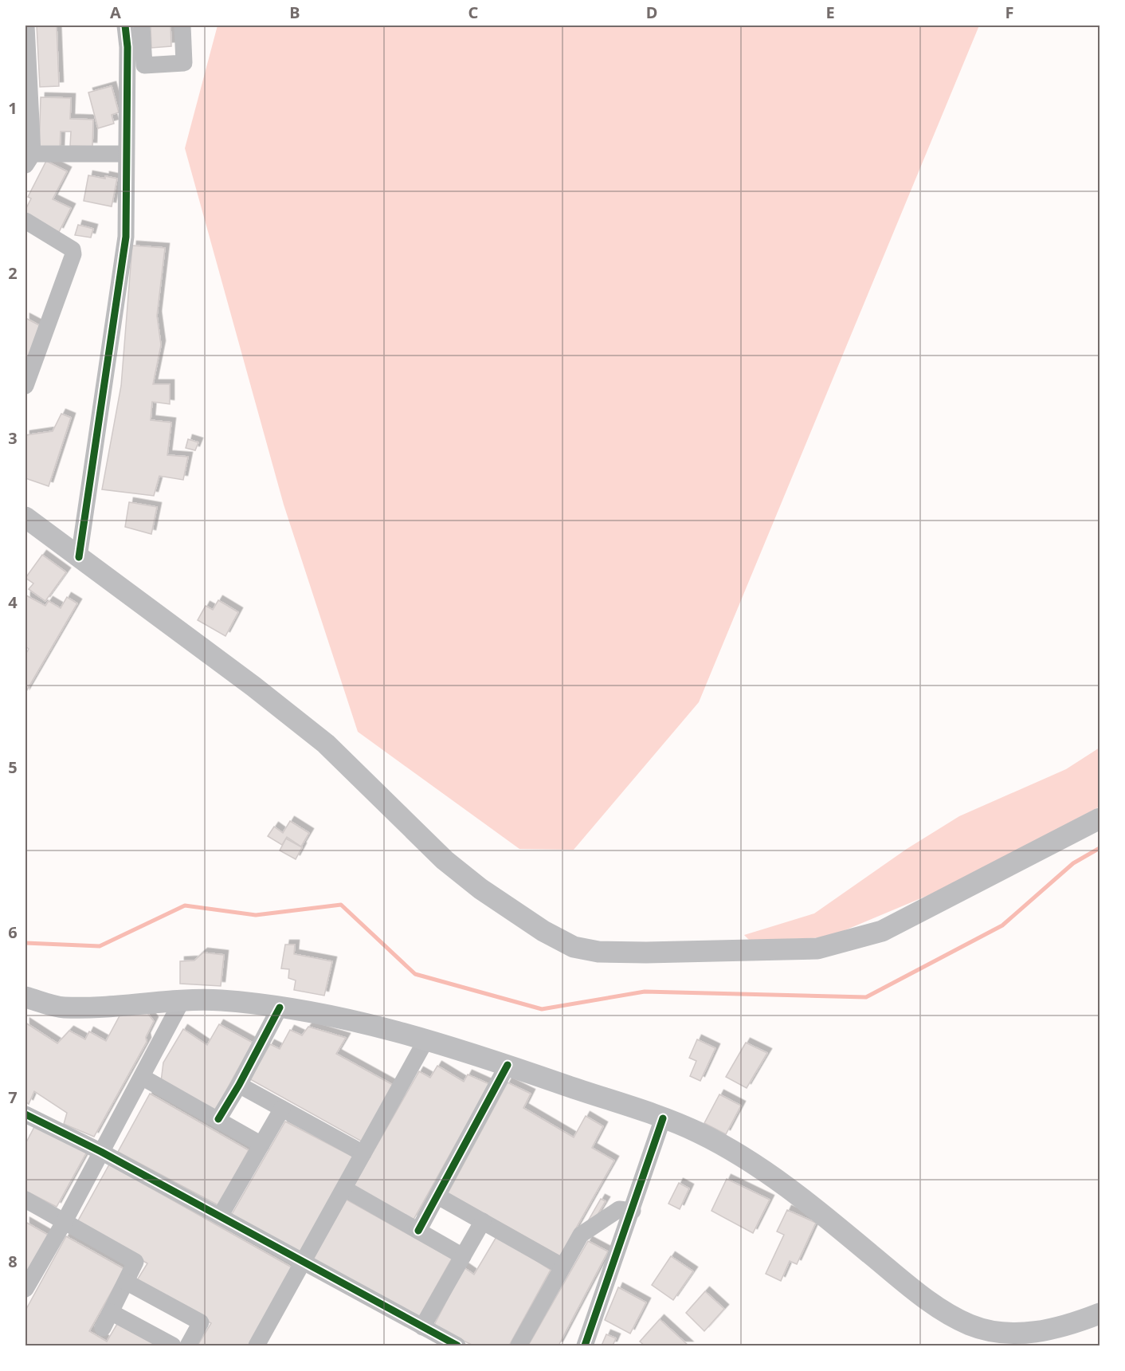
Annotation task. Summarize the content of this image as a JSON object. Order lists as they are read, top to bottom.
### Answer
{
  "grid": {
    "columns": [
      "A",
      "B",
      "C",
      "D",
      "E",
      "F"
    ],
    "rows": [
      "1",
      "2",
      "3",
      "4",
      "5",
      "6",
      "7",
      "8"
    ]
  }
}
